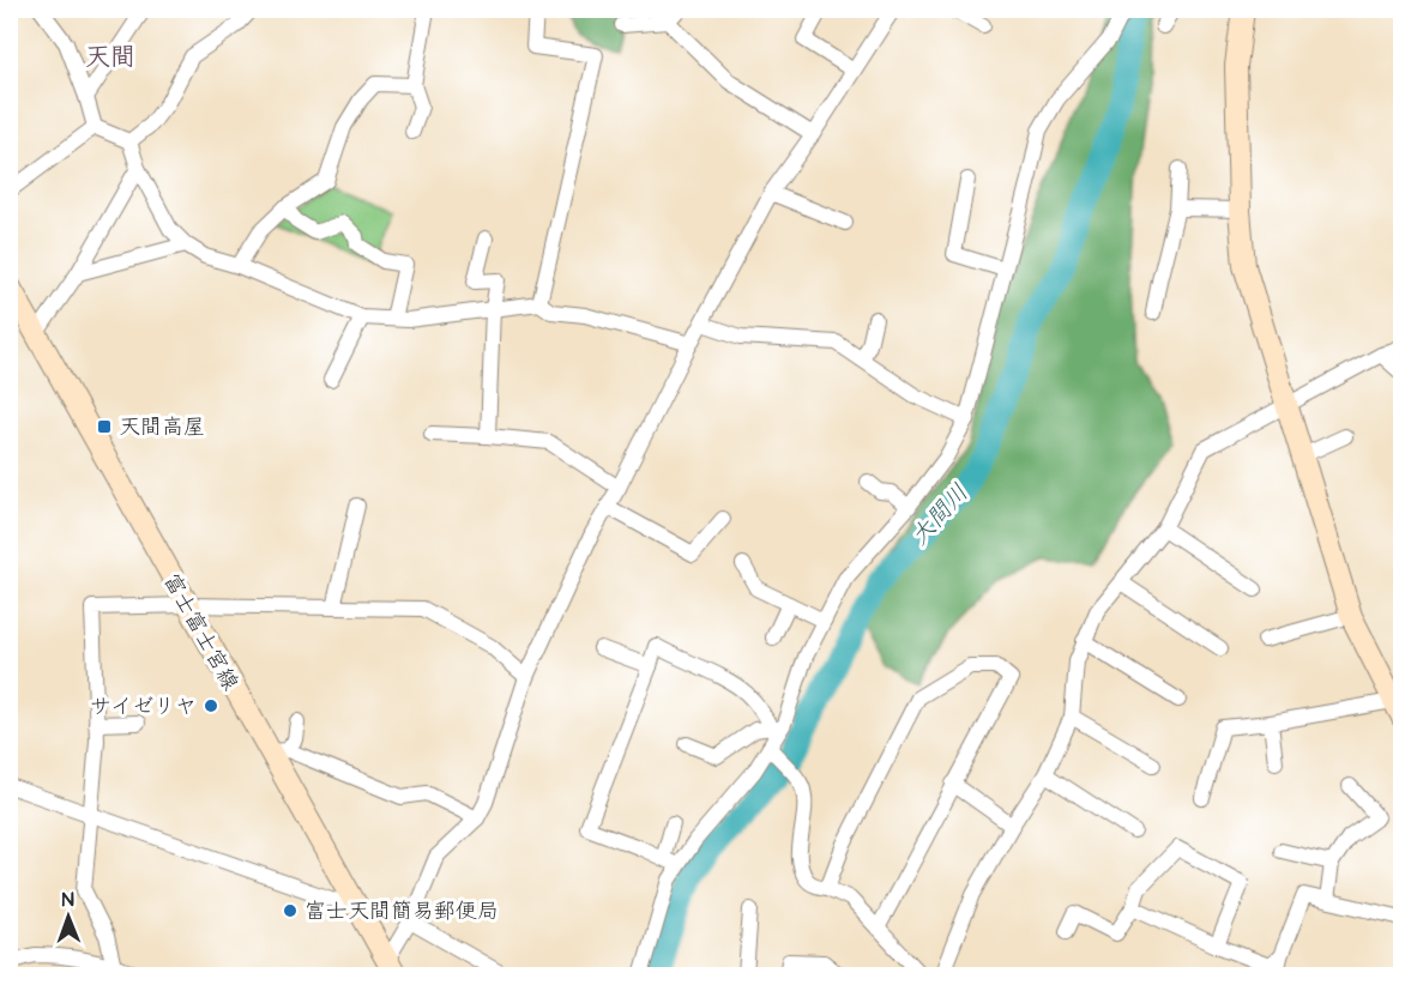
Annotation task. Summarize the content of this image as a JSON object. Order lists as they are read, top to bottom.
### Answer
{
  "streets": {
    "main road": ["富士富士宮線"]
  },
  "districts": ["天間"],
  "water": ["大間川"],
  "places": {
    "transit": ["天間高屋"],
    "other": ["サイゼリヤ", "富士天間簡易郵便局"]
  },
  "north": "top"
}
